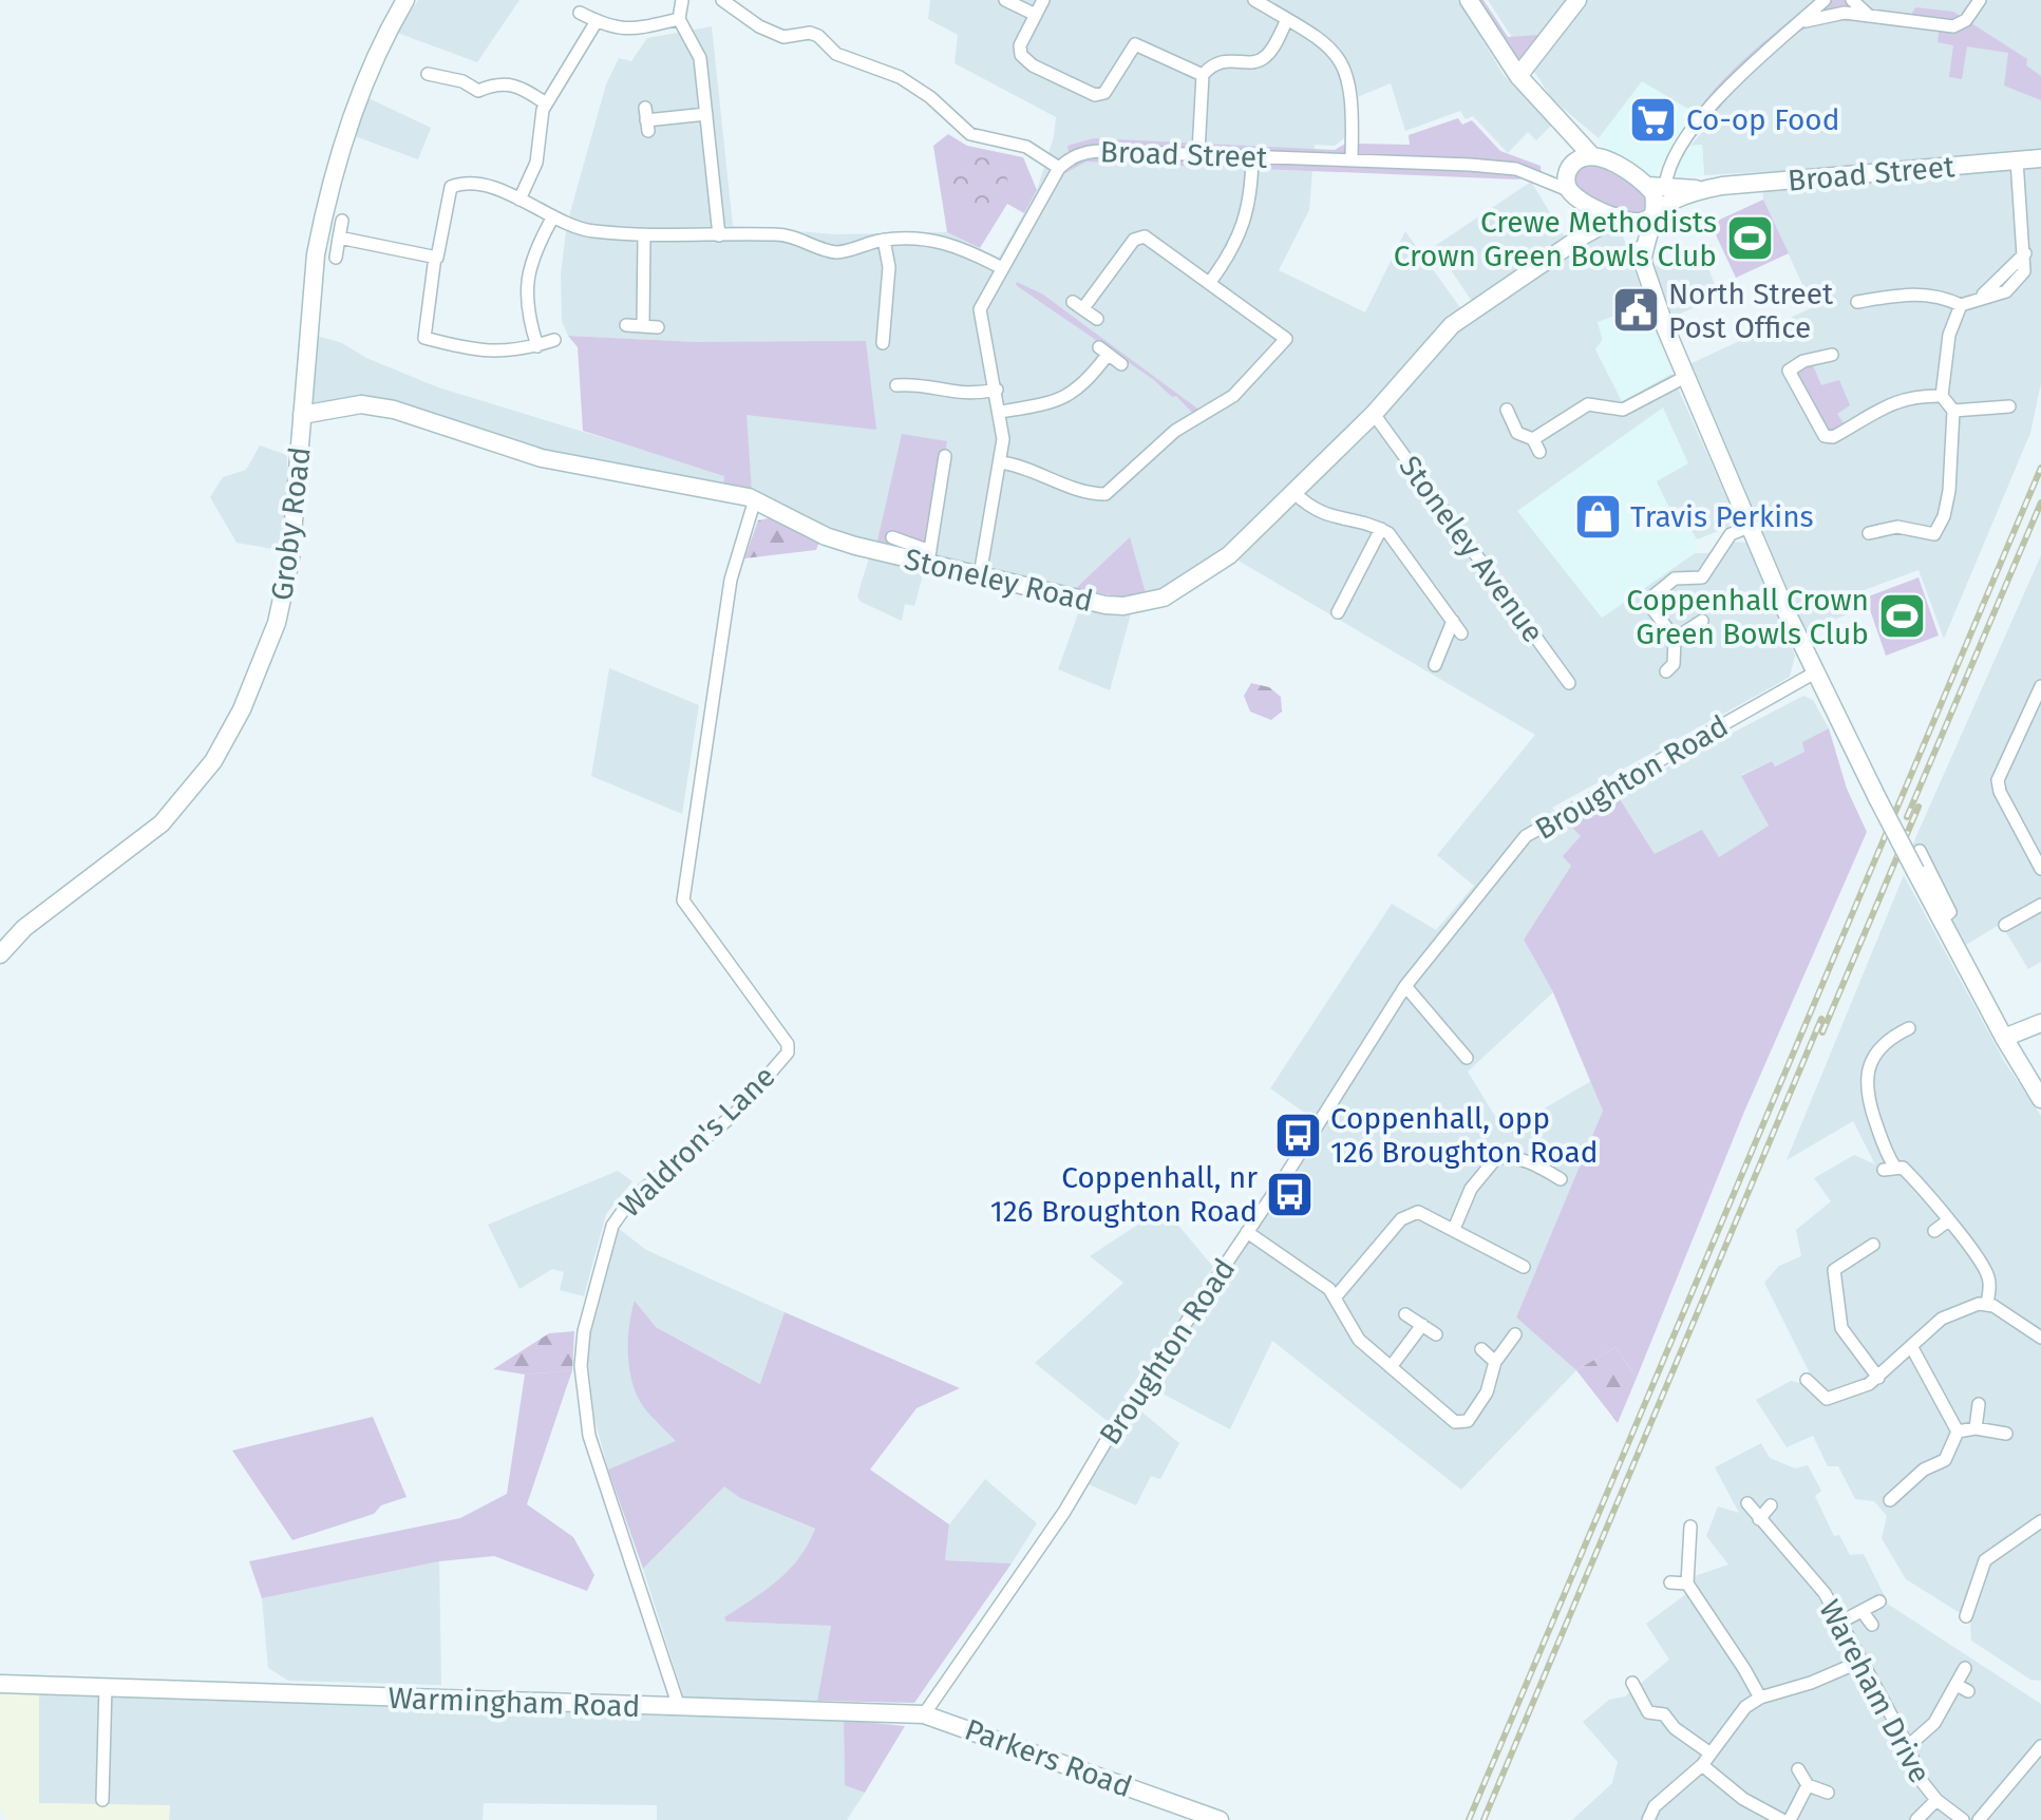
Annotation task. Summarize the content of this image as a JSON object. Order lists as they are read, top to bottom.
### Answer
{
  "streets": {
    "street": [
      "Broad Street",
      "Groby Road",
      "Stoneley Avenue",
      "Stoneley Road",
      "Broughton Road",
      "Waldron's Lane",
      "Wareham Drive",
      "Warmingham Road",
      "Parkers Road"
    ]
  },
  "crossings": [
    ["Broad Street", "Stoneley Road"],
    ["Groby Road", "Stoneley Road"],
    ["Stoneley Avenue", "Stoneley Road"],
    ["Stoneley Road", "Waldron's Lane"],
    ["Broughton Road", "Warmingham Road"],
    ["Broughton Road", "Parkers Road"],
    ["Waldron's Lane", "Warmingham Road"],
    ["Warmingham Road", "Parkers Road"]
  ],
  "places": {
    "supermarket": ["Co-op Food"],
    "sports": ["Crewe Methodists Crown Green Bowls Club", "Coppenhall Crown Green Bowls Club"],
    "public building": ["North Street Post Office"],
    "shop": ["Travis Perkins"],
    "bus stop": ["Coppenhall, opp 126 Broughton Road", "Coppenhall, nr 126 Broughton Road"]
  }
}
